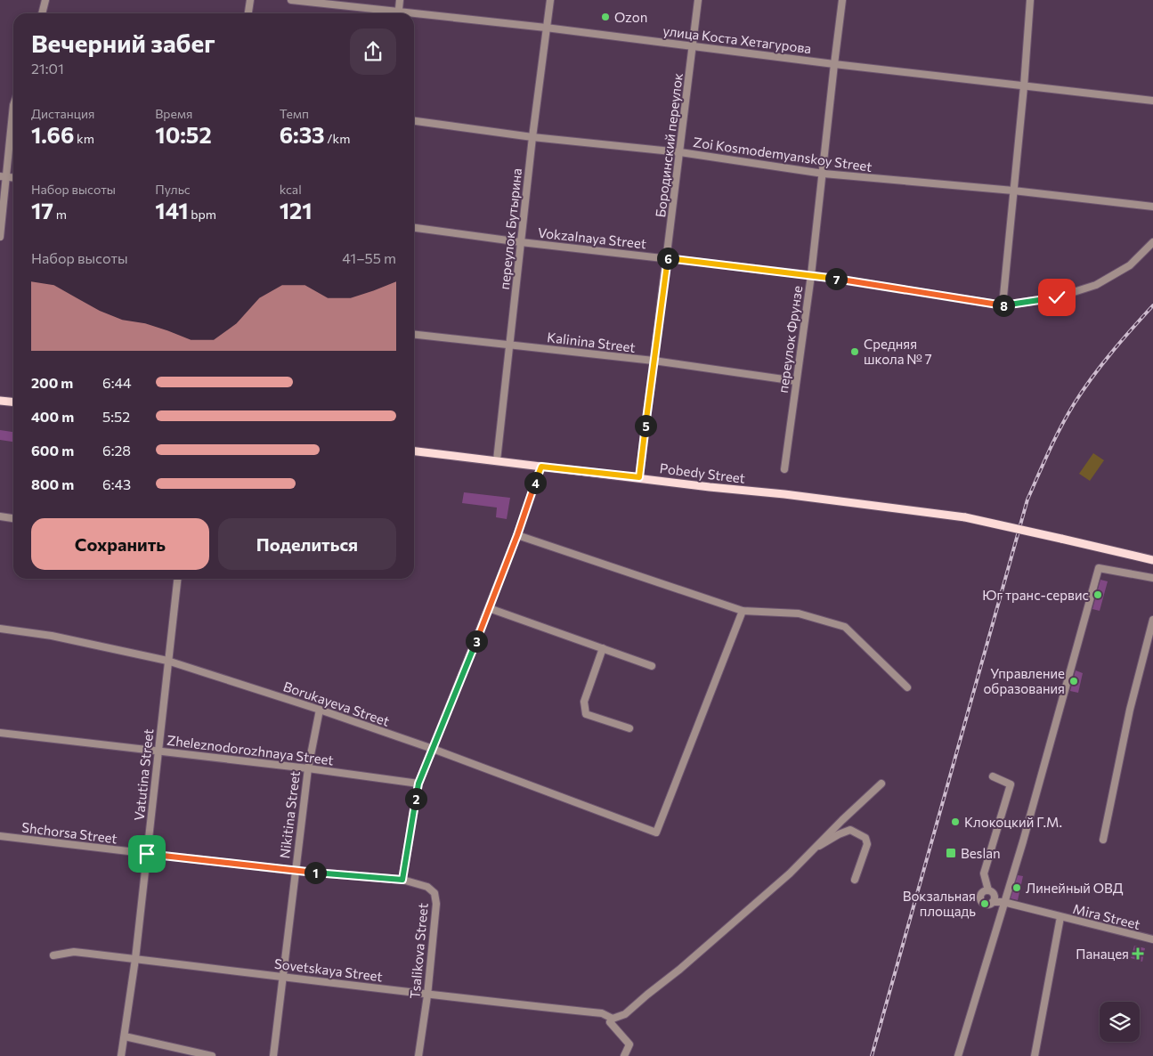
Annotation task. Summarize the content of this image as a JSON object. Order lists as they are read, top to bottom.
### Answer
{
  "streets": {
    "main road": ["Pobedy Street"],
    "street": [
      "улица Коста Хетагурова",
      "Бородинский переулок",
      "Zoi Kosmodemyanskoy Street",
      "переулок Бутырина",
      "Vokzalnaya Street",
      "переулок Фрунзе",
      "Kalinina Street",
      "Borukayeva Street",
      "Zheleznodorozhnaya Street",
      "Vatutina Street",
      "Nikitina Street",
      "Shchorsa Street",
      "Mira Street",
      "Tsalikova Street",
      "Sovetskaya Street"
    ]
  },
  "crossings": [
    ["улица Коста Хетагурова", "Бородинский переулок"],
    ["улица Коста Хетагурова", "переулок Бутырина"],
    ["улица Коста Хетагурова", "переулок Фрунзе"],
    ["Бородинский переулок", "Zoi Kosmodemyanskoy Street"],
    ["Бородинский переулок", "Vokzalnaya Street"],
    ["Бородинский переулок", "Kalinina Street"],
    ["Бородинский переулок", "Pobedy Street"],
    ["Zoi Kosmodemyanskoy Street", "переулок Бутырина"],
    ["Zoi Kosmodemyanskoy Street", "переулок Фрунзе"],
    ["переулок Бутырина", "Vokzalnaya Street"],
    ["переулок Бутырина", "Kalinina Street"],
    ["переулок Бутырина", "Pobedy Street"],
    ["Vokzalnaya Street", "переулок Фрунзе"],
    ["переулок Фрунзе", "Kalinina Street"],
    ["Borukayeva Street", "Vatutina Street"],
    ["Borukayeva Street", "Nikitina Street"],
    ["Zheleznodorozhnaya Street", "Vatutina Street"],
    ["Zheleznodorozhnaya Street", "Nikitina Street"],
    ["Vatutina Street", "Shchorsa Street"],
    ["Vatutina Street", "Sovetskaya Street"],
    ["Nikitina Street", "Shchorsa Street"],
    ["Nikitina Street", "Sovetskaya Street"],
    ["Shchorsa Street", "Tsalikova Street"],
    ["Tsalikova Street", "Sovetskaya Street"]
  ],
  "places": {
    "other": [
      "Ozon",
      "Средняя школа № 7",
      "Юг транс-сервис",
      "Управление образования",
      "Клокоцкий Г.М.",
      "Линейный ОВД",
      "Вокзальная площадь"
    ],
    "transit": ["Beslan"],
    "health": ["Панацея"]
  },
  "page": {
    "heading": ["Вечерний забег", "21:01"],
    "stats": [
      ["Дистанция", "1.66 km"],
      ["Время", "10:52"],
      ["Темп", "6:33 /km"],
      ["Набор высоты", "17 m"],
      ["Пульс", "141 bpm"],
      ["kcal", "121"]
    ],
    "chart": ["Набор высоты", "41–55 m"],
    "pins": [
      "6",
      "7",
      "8",
      "5",
      "4",
      "3",
      "2",
      "1"
    ],
    "list": [
      {
        "name": "200 m",
        "note": "6:44"
      },
      {
        "name": "400 m",
        "note": "5:52"
      },
      {
        "name": "600 m",
        "note": "6:28"
      },
      {
        "name": "800 m",
        "note": "6:43"
      }
    ],
    "buttons": ["Сохранить", "Поделиться"]
  }
}
